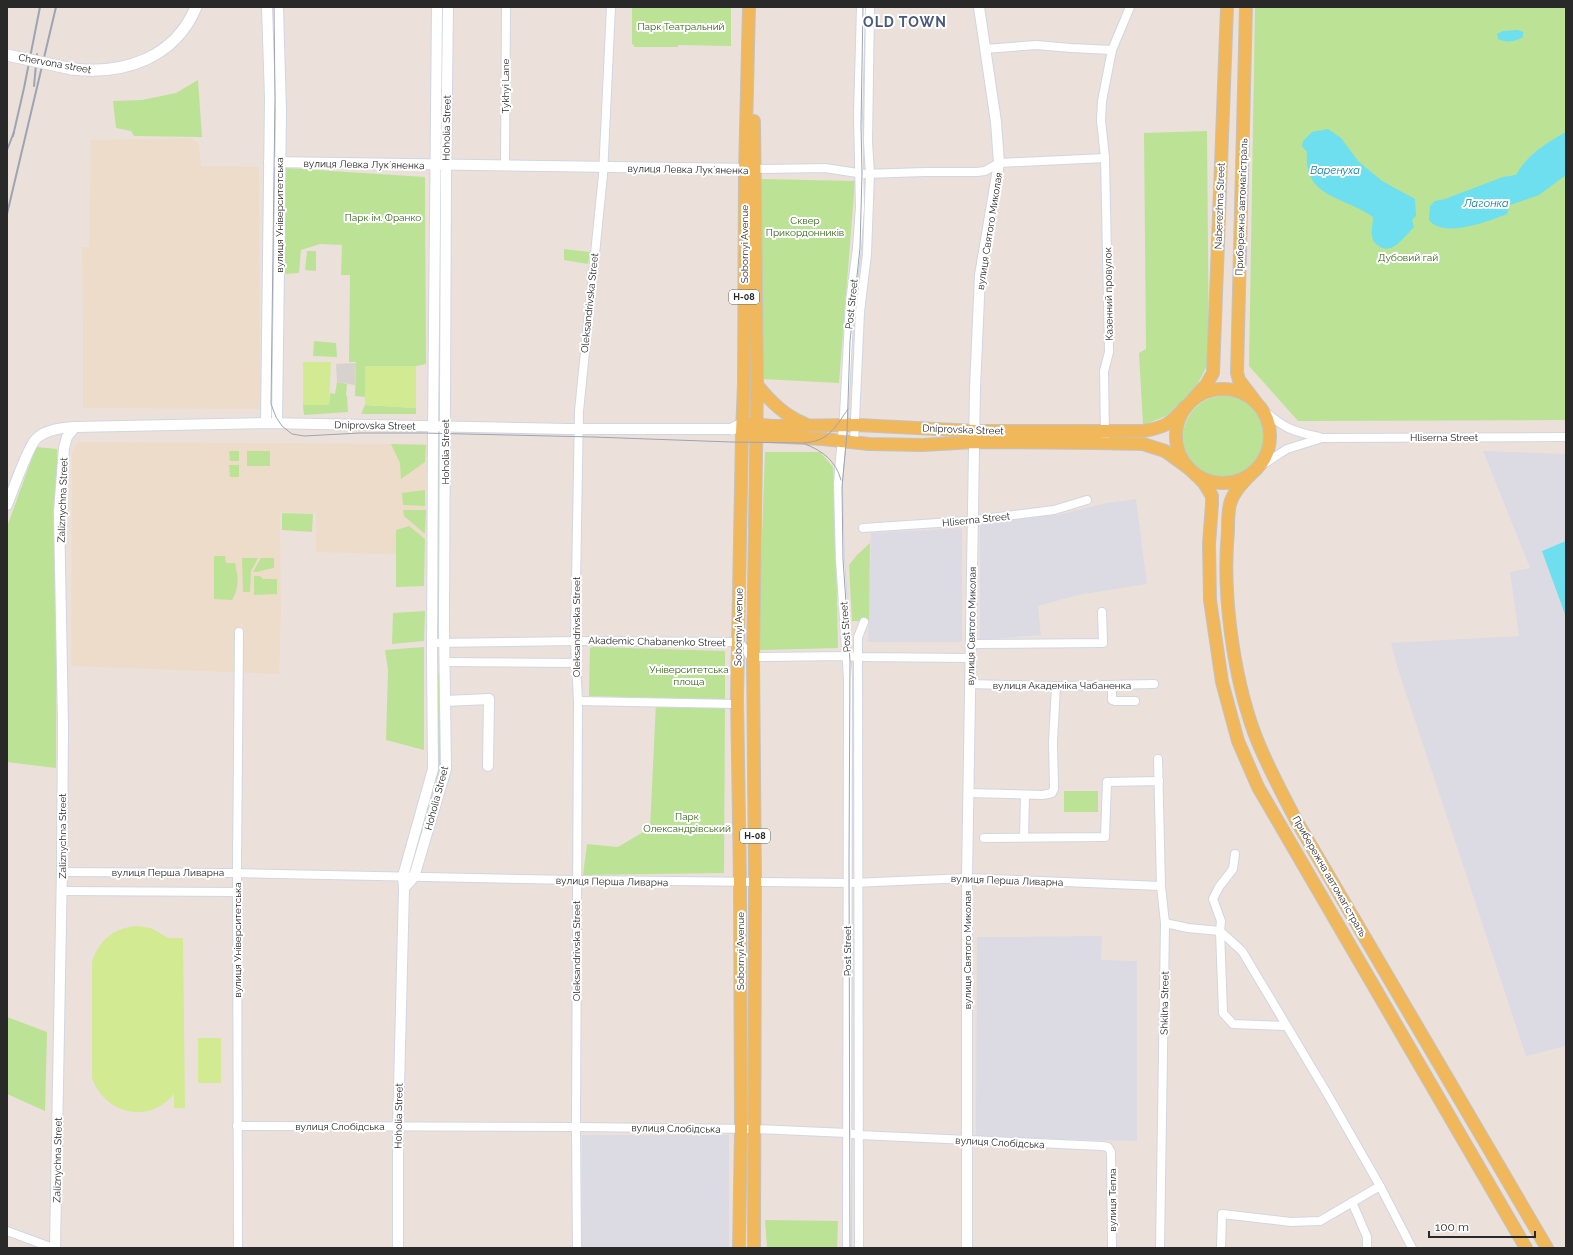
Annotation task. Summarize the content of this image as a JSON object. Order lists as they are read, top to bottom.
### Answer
{
  "streets": {
    "main road": [
      "Chervona street",
      "Naberezhna Street",
      "Прибережна автомагістраль",
      "Sobornyi Avenue",
      "Н-08",
      "Dniprovska Street"
    ],
    "street": [
      "Tykhyi Lane",
      "Hoholia Street",
      "вулиця Левка Лукʼяненка",
      "вулиця Університетська",
      "вулиця Святого Миколая",
      "Казенний провулок",
      "Oleksandrivska Street",
      "Post Street",
      "Hliserna Street",
      "Zaliznychna Street",
      "Akademic Chabanenko Street",
      "вулиця Академіка Чабаненка",
      "вулиця Перша Ливарна",
      "Shkilna Street",
      "вулиця Слобідська",
      "вулиця Тепла"
    ]
  },
  "crossings": [
    ["Tykhyi Lane", "вулиця Левка Лукʼяненка"],
    ["Hoholia Street", "вулиця Левка Лукʼяненка"],
    ["Hoholia Street", "Dniprovska Street"],
    ["Hoholia Street", "Akademic Chabanenko Street"],
    ["Hoholia Street", "вулиця Перша Ливарна"],
    ["Hoholia Street", "вулиця Слобідська"],
    ["вулиця Левка Лукʼяненка", "вулиця Університетська"],
    ["вулиця Левка Лукʼяненка", "вулиця Святого Миколая"],
    ["вулиця Левка Лукʼяненка", "Sobornyi Avenue"],
    ["вулиця Левка Лукʼяненка", "Казенний провулок"],
    ["вулиця Левка Лукʼяненка", "Oleksandrivska Street"],
    ["вулиця Левка Лукʼяненка", "Post Street"],
    ["Naberezhna Street", "Прибережна автомагістраль"],
    ["Naberezhna Street", "Dniprovska Street"],
    ["Naberezhna Street", "Hliserna Street"],
    ["Прибережна автомагістраль", "Dniprovska Street"],
    ["Прибережна автомагістраль", "Hliserna Street"],
    ["вулиця Університетська", "Dniprovska Street"],
    ["вулиця Університетська", "вулиця Перша Ливарна"],
    ["вулиця Університетська", "вулиця Слобідська"],
    ["вулиця Святого Миколая", "Dniprovska Street"],
    ["вулиця Святого Миколая", "Hliserna Street"],
    ["вулиця Святого Миколая", "вулиця Академіка Чабаненка"],
    ["вулиця Святого Миколая", "вулиця Перша Ливарна"],
    ["вулиця Святого Миколая", "вулиця Слобідська"],
    ["Sobornyi Avenue", "Dniprovska Street"],
    ["Sobornyi Avenue", "Akademic Chabanenko Street"],
    ["Sobornyi Avenue", "вулиця Перша Ливарна"],
    ["Sobornyi Avenue", "вулиця Слобідська"],
    ["Казенний провулок", "Dniprovska Street"],
    ["Oleksandrivska Street", "Dniprovska Street"],
    ["Oleksandrivska Street", "Akademic Chabanenko Street"],
    ["Oleksandrivska Street", "вулиця Перша Ливарна"],
    ["Oleksandrivska Street", "вулиця Слобідська"],
    ["Post Street", "Dniprovska Street"],
    ["Post Street", "вулиця Перша Ливарна"],
    ["Post Street", "вулиця Слобідська"],
    ["Dniprovska Street", "Hliserna Street"],
    ["Dniprovska Street", "Zaliznychna Street"],
    ["Zaliznychna Street", "вулиця Перша Ливарна"],
    ["вулиця Перша Ливарна", "Shkilna Street"],
    ["вулиця Слобідська", "вулиця Тепла"]
  ],
  "districts": ["OLD TOWN"],
  "water": ["Варенуха", "Лагонка"],
  "parks": [
    "Парк Театральний",
    "Парк ім. Франко",
    "Сквер Прикордонників",
    "Дубовий гай",
    "Університетська площа",
    "Парк Олександрівський"
  ],
  "scale_bar": "100 m"
}
